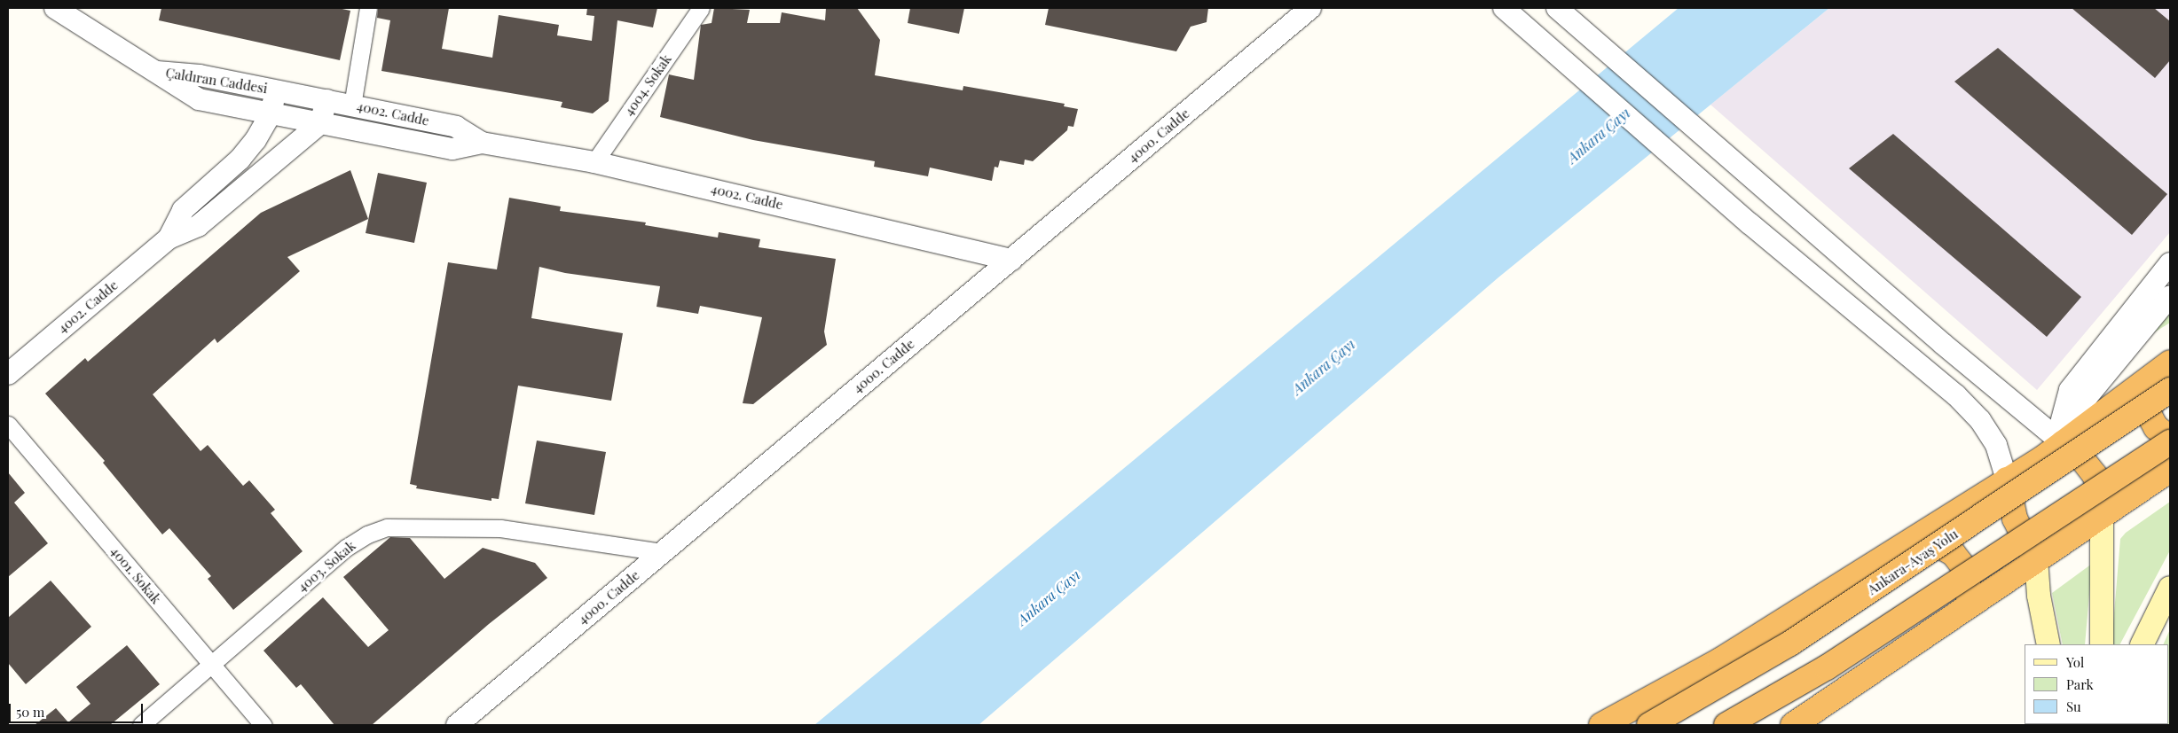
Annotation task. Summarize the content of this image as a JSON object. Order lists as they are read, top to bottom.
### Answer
{
  "streets": {
    "highway": ["Ankara-Ayaş Yolu"],
    "street": [
      "Çaldıran Caddesi",
      "4004. Sokak",
      "4002. Cadde",
      "4000. Cadde",
      "4003. Sokak",
      "4001. Sokak"
    ]
  },
  "crossings": [
    ["Çaldıran Caddesi", "4002. Cadde"],
    ["4004. Sokak", "4002. Cadde"],
    ["4002. Cadde", "4000. Cadde"],
    ["4000. Cadde", "4003. Sokak"],
    ["4003. Sokak", "4001. Sokak"]
  ],
  "water": ["Ankara Çayı"],
  "legend": ["Yol", "Park", "Su"],
  "scale_bar": "50 m"
}
